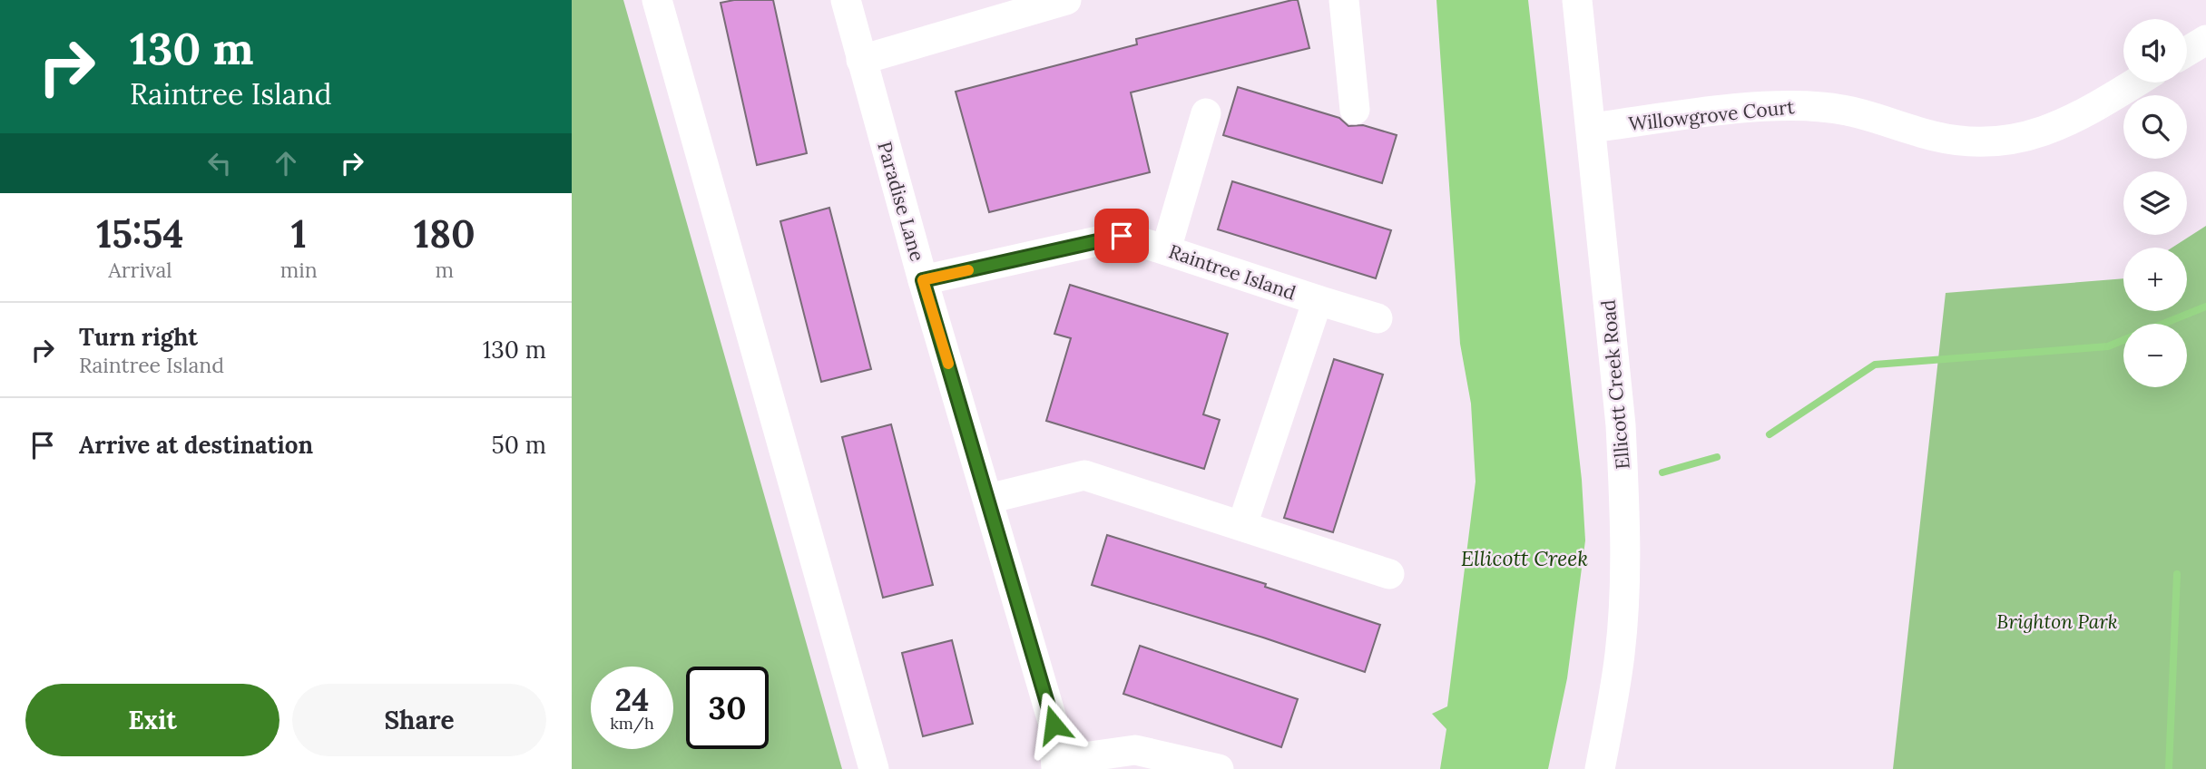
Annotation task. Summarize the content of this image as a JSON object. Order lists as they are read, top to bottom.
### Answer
{
  "streets": {
    "street": [
      "Willowgrove Court",
      "Paradise Lane",
      "Raintree Island",
      "Ellicott Creek Road"
    ]
  },
  "crossings": [
    ["Willowgrove Court", "Ellicott Creek Road"],
    ["Paradise Lane", "Raintree Island"]
  ],
  "water": ["Ellicott Creek"],
  "parks": ["Brighton Park"],
  "page": {
    "turn": ["130 m", "Raintree Island"],
    "map_buttons": ["+", "−"],
    "eta": [
      "15:54",
      "Arrival",
      "1",
      "min",
      "180",
      "m"
    ],
    "list": [
      {
        "name": "Turn right",
        "note": "Raintree Island",
        "value": "130 m"
      },
      {
        "name": "Arrive at destination",
        "value": "50 m"
      }
    ],
    "speed": "24 km/h",
    "limit": "30",
    "buttons": ["Exit", "Share"]
  }
}
